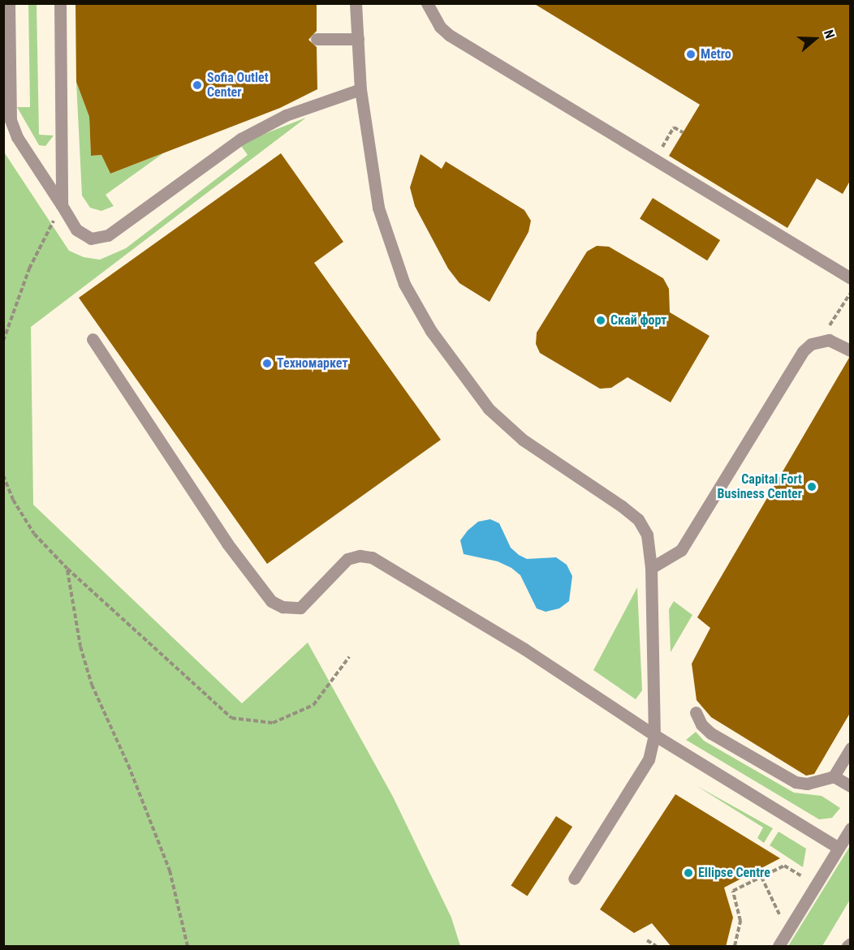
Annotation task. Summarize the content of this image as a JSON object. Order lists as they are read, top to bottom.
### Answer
{
  "places": [
    "Metro",
    "Sofia Outlet Center",
    "Скай форт",
    "Техномаркет",
    "Capital Fort Business Center",
    "Ellipse Centre"
  ],
  "north": "right"
}
